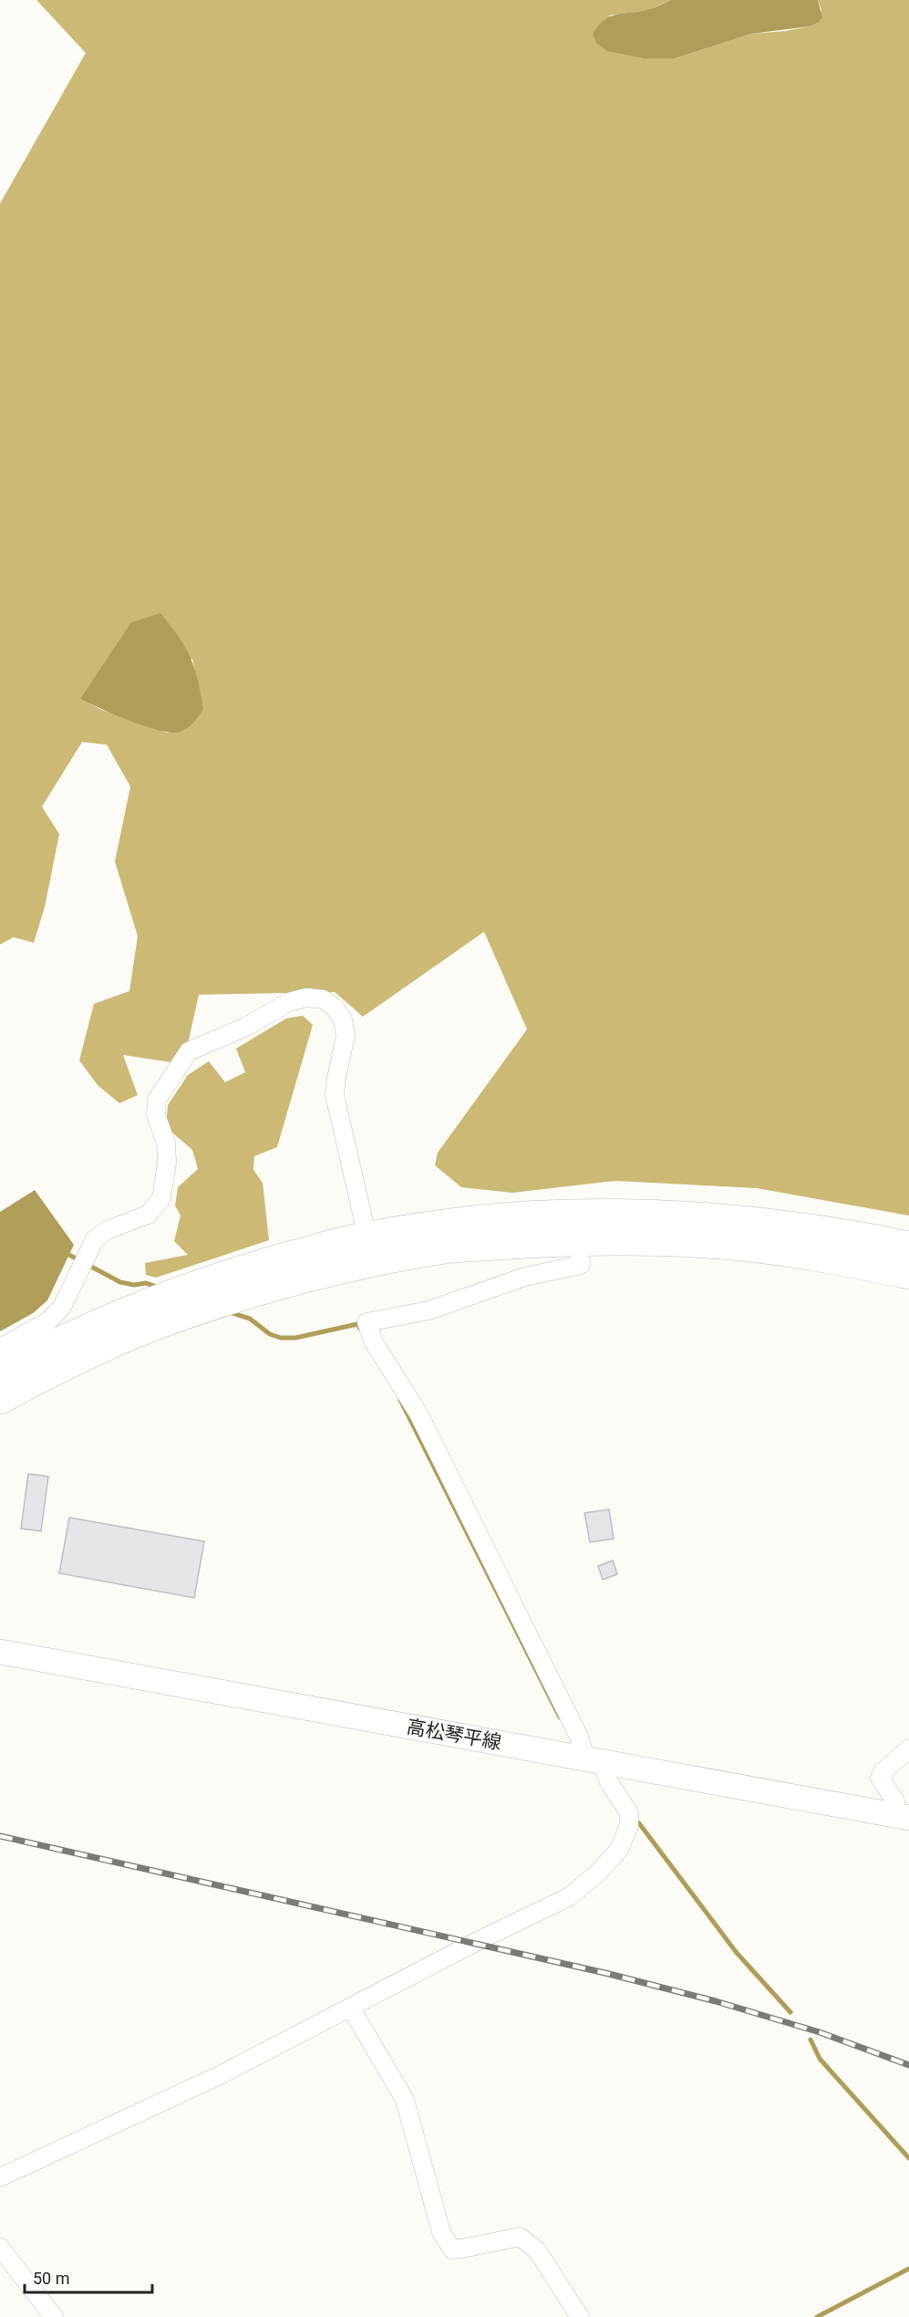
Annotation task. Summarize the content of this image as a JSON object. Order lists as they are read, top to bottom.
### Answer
{
  "streets": {
    "main road": ["高松琴平線"]
  },
  "scale_bar": "50 m"
}
